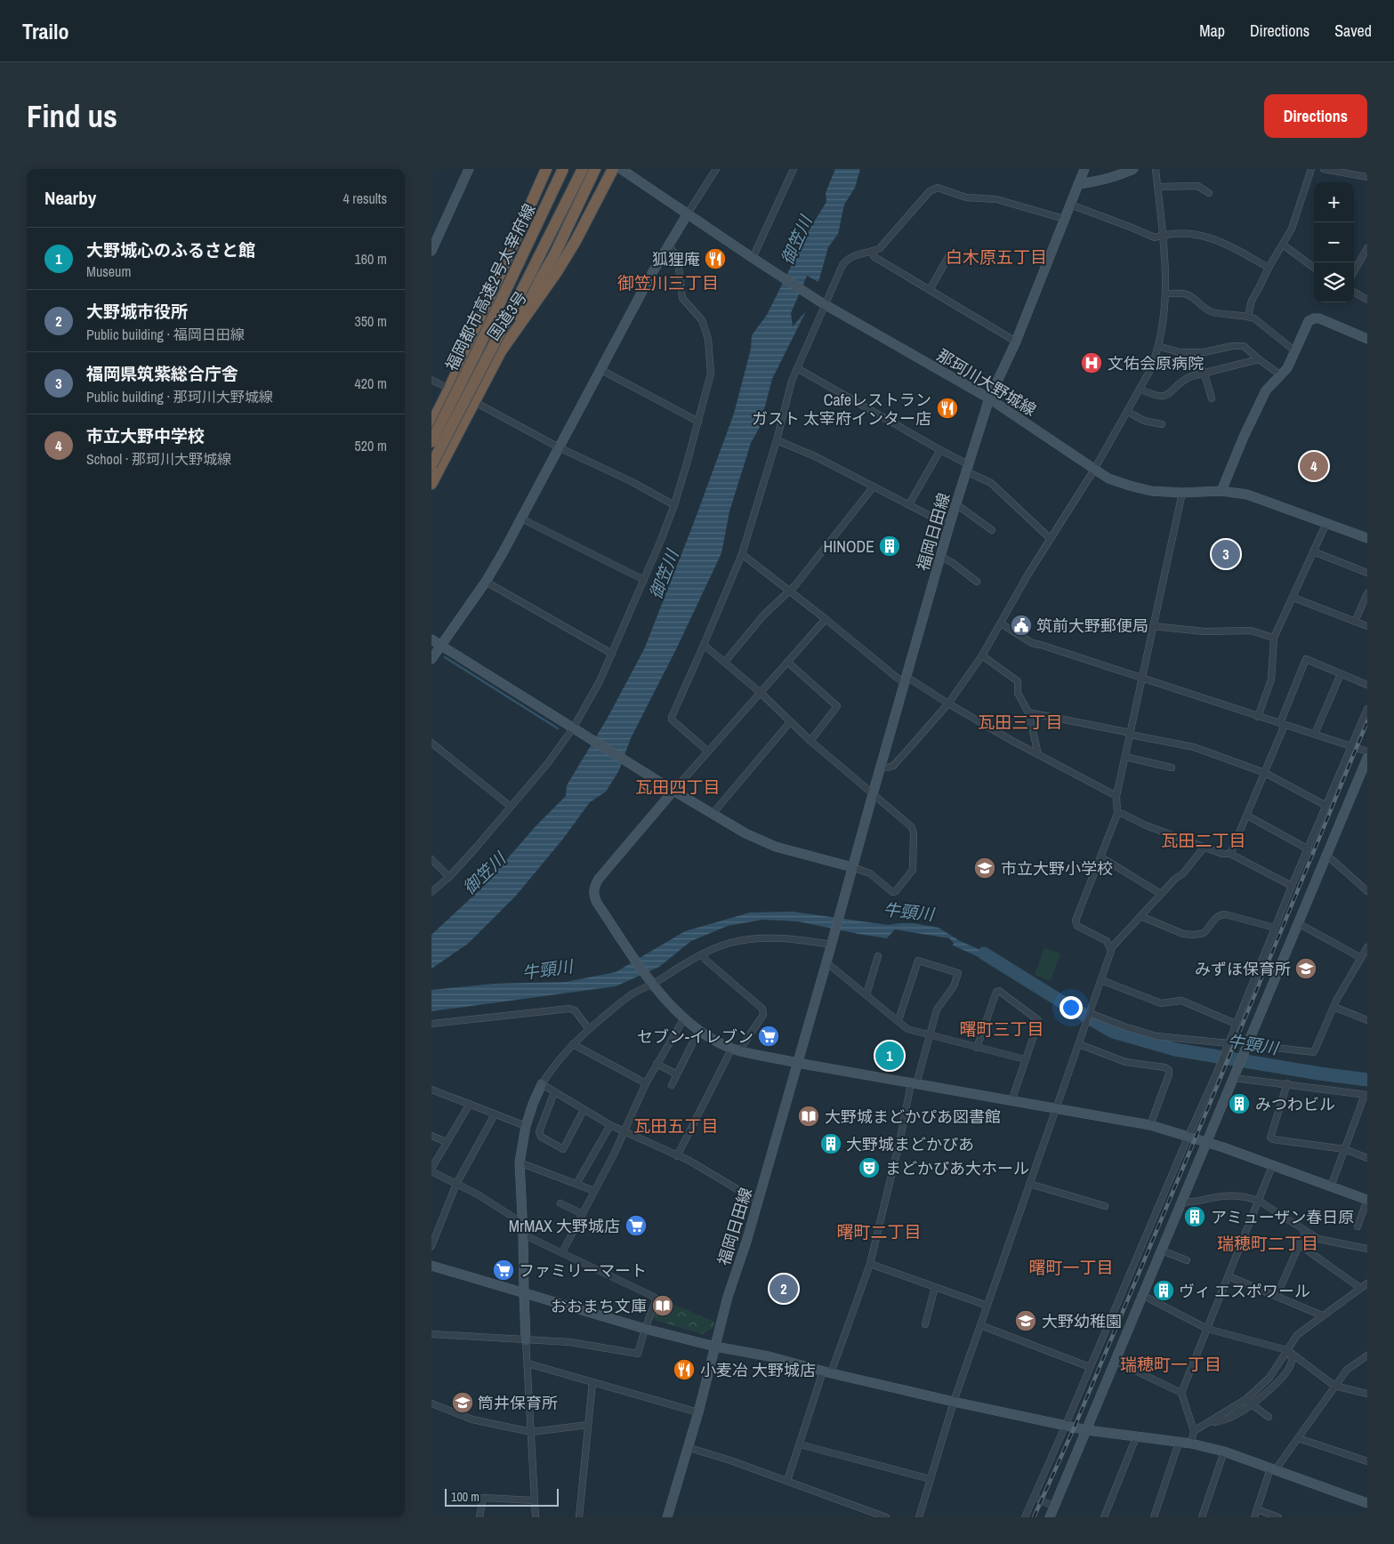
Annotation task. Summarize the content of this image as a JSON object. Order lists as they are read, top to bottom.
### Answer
{
  "streets": {
    "highway": ["福岡都市高速2号太宰府線", "国道3号"],
    "street": ["那珂川大野城線", "福岡日田線"]
  },
  "crossings": [
    ["那珂川大野城線", "福岡日田線"]
  ],
  "districts": [
    "白木原五丁目",
    "御笠川三丁目",
    "瓦田三丁目",
    "瓦田四丁目",
    "瓦田二丁目",
    "曙町三丁目",
    "瓦田五丁目",
    "曙町二丁目",
    "瑞穂町二丁目",
    "曙町一丁目",
    "瑞穂町一丁目"
  ],
  "water": ["御笠川", "牛頸川"],
  "places": {
    "restaurant": ["狐狸庵", "Cafeレストラン ガスト 太宰府インター店", "小麦冶 大野城店"],
    "hospital": ["文佑会原病院"],
    "building": [
      "HINODE",
      "みつわビル",
      "大野城まどかぴあ",
      "アミューザン春日原",
      "ヴィ エスポワール"
    ],
    "public building": ["筑前大野郵便局"],
    "school or university": [
      "市立大野小学校",
      "みずほ保育所",
      "大野幼稚園",
      "筒井保育所"
    ],
    "supermarket": ["セブン-イレブン", "MrMAX 大野城店", "ファミリーマート"],
    "library": ["大野城まどかぴあ図書館", "おおまち文庫"],
    "theatre": ["まどかぴあ大ホール"]
  },
  "scale_bar": "100 m",
  "page": {
    "header": "Trailo",
    "nav": ["Map", "Directions", "Saved"],
    "buttons": "Directions",
    "title": "Find us",
    "heading": ["Nearby", "4 results"],
    "map_buttons": ["+", "−"],
    "list": [
      {
        "mark": "1",
        "name": "大野城心のふるさと館",
        "note": "Museum",
        "value": "160 m"
      },
      {
        "mark": "2",
        "name": "大野城市役所",
        "note": "Public building · 福岡日田線",
        "value": "350 m"
      },
      {
        "mark": "3",
        "name": "福岡県筑紫総合庁舎",
        "note": "Public building · 那珂川大野城線",
        "value": "420 m"
      },
      {
        "mark": "4",
        "name": "市立大野中学校",
        "note": "School · 那珂川大野城線",
        "value": "520 m"
      }
    ],
    "pins": [
      "4",
      "3",
      "1",
      "2"
    ],
    "scale": "100 m"
  }
}
